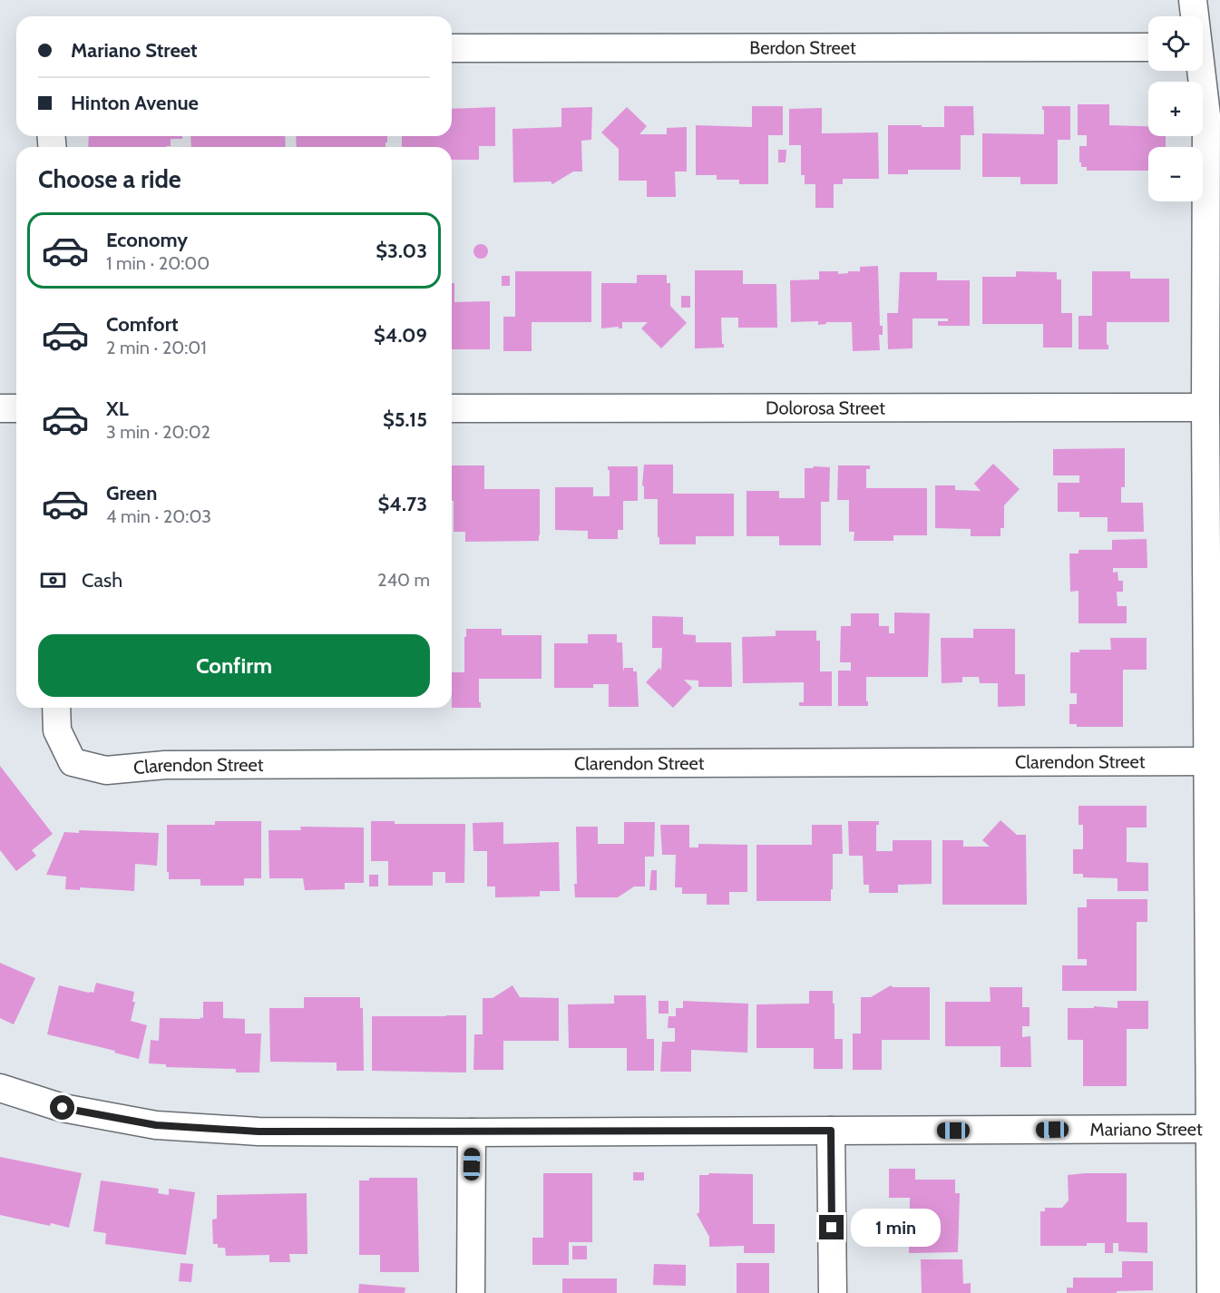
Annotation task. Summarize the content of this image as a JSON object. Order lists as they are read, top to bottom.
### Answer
{
  "streets": {
    "street": [
      "Berdon Street",
      "Dolorosa Street",
      "Clarendon Street",
      "Mariano Street"
    ]
  },
  "page": {
    "map_buttons": ["+", "−"],
    "banner": ["Mariano Street", "Hinton Avenue"],
    "heading": "Choose a ride",
    "list": [
      {
        "name": "Economy",
        "note": "1 min · 20:00",
        "value": "$3.03"
      },
      {
        "name": "Comfort",
        "note": "2 min · 20:01",
        "value": "$4.09"
      },
      {
        "name": "XL",
        "note": "3 min · 20:02",
        "value": "$5.15"
      },
      {
        "name": "Green",
        "note": "4 min · 20:03",
        "value": "$4.73"
      }
    ],
    "pay": ["Cash", "240 m"],
    "buttons": "Confirm",
    "bubble": "1 min"
  }
}
